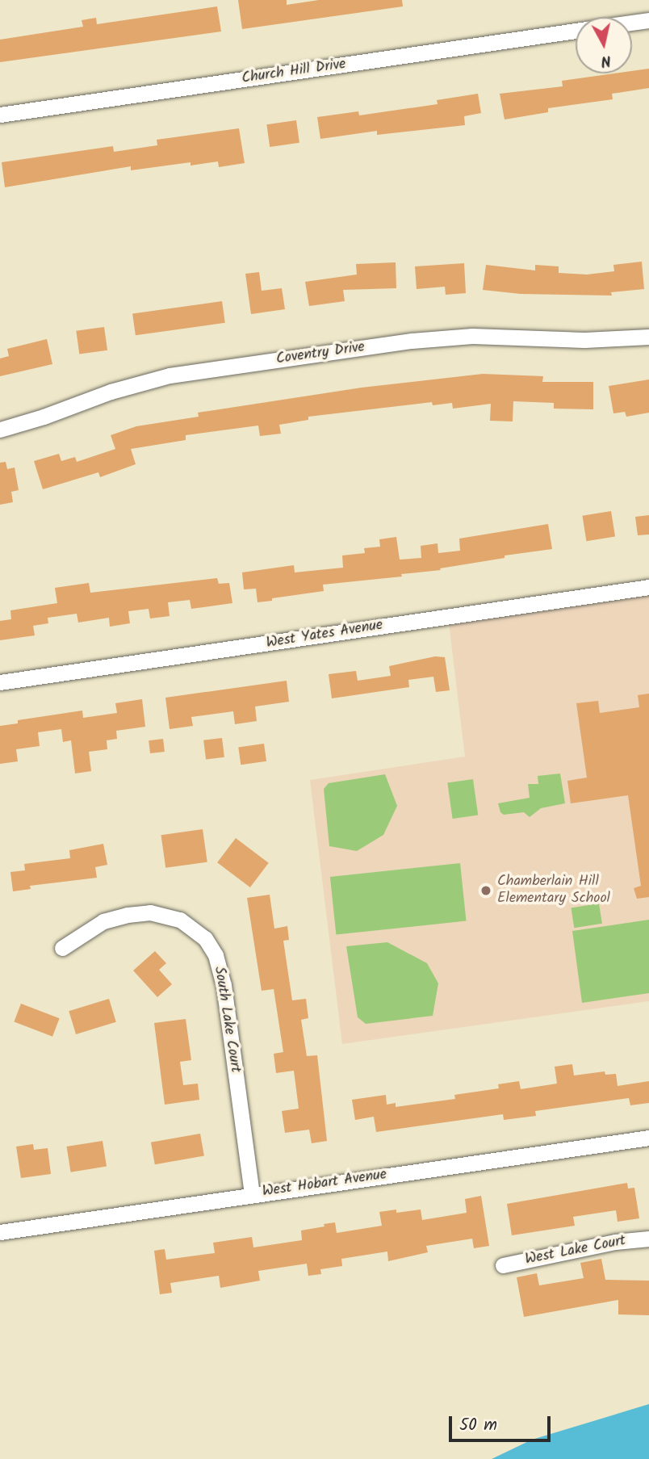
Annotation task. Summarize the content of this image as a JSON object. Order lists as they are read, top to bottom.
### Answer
{
  "streets": {
    "street": [
      "Church Hill Drive",
      "Coventry Drive",
      "West Yates Avenue",
      "South Lake Court",
      "West Hobart Avenue",
      "West Lake Court"
    ]
  },
  "crossings": [
    ["South Lake Court", "West Hobart Avenue"]
  ],
  "places": ["Chamberlain Hill Elementary School"],
  "scale_bar": "50 m",
  "north": "bottom"
}
